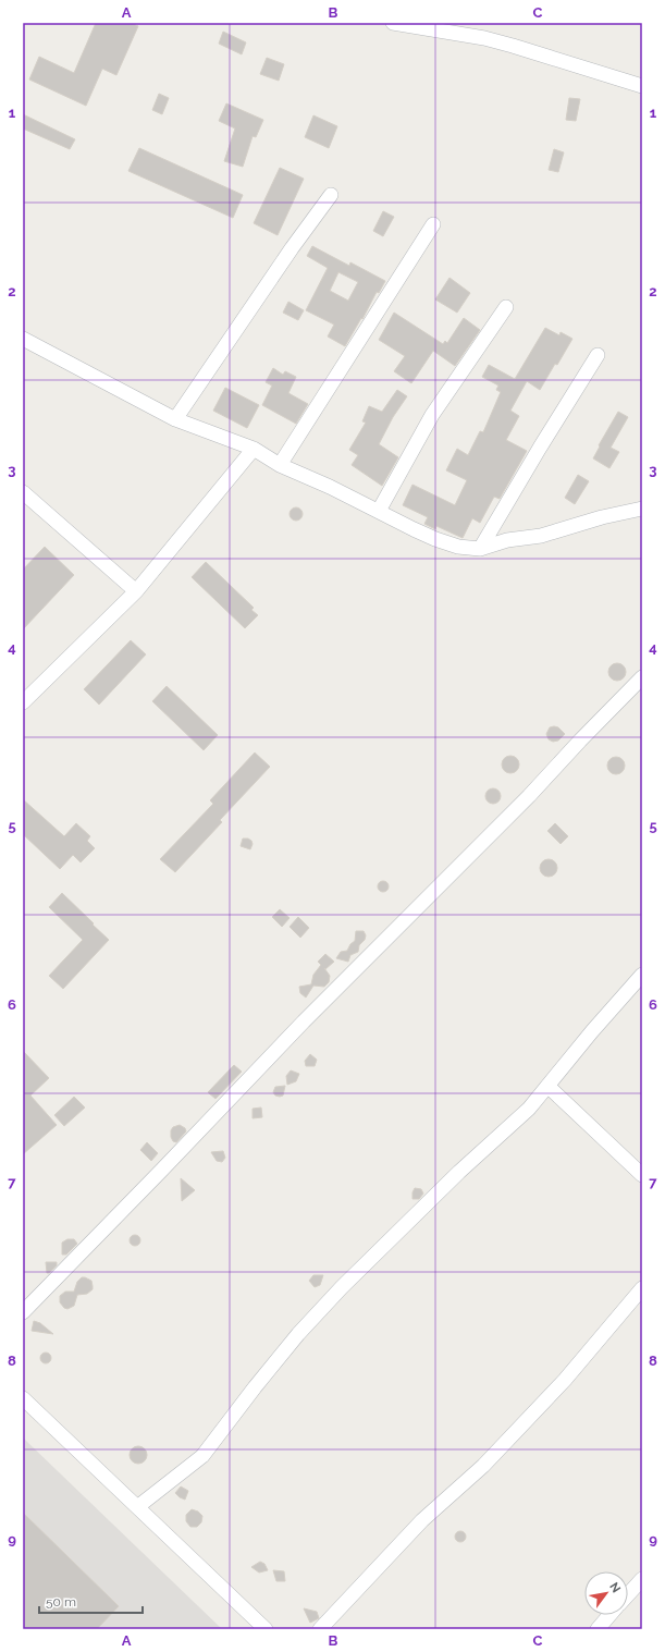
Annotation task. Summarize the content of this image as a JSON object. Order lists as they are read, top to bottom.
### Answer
{
  "scale_bar": "50 m",
  "north": "top right",
  "grid": {
    "columns": ["A", "B", "C"],
    "rows": [
      "1",
      "2",
      "3",
      "4",
      "5",
      "6",
      "7",
      "8",
      "9"
    ]
  }
}
